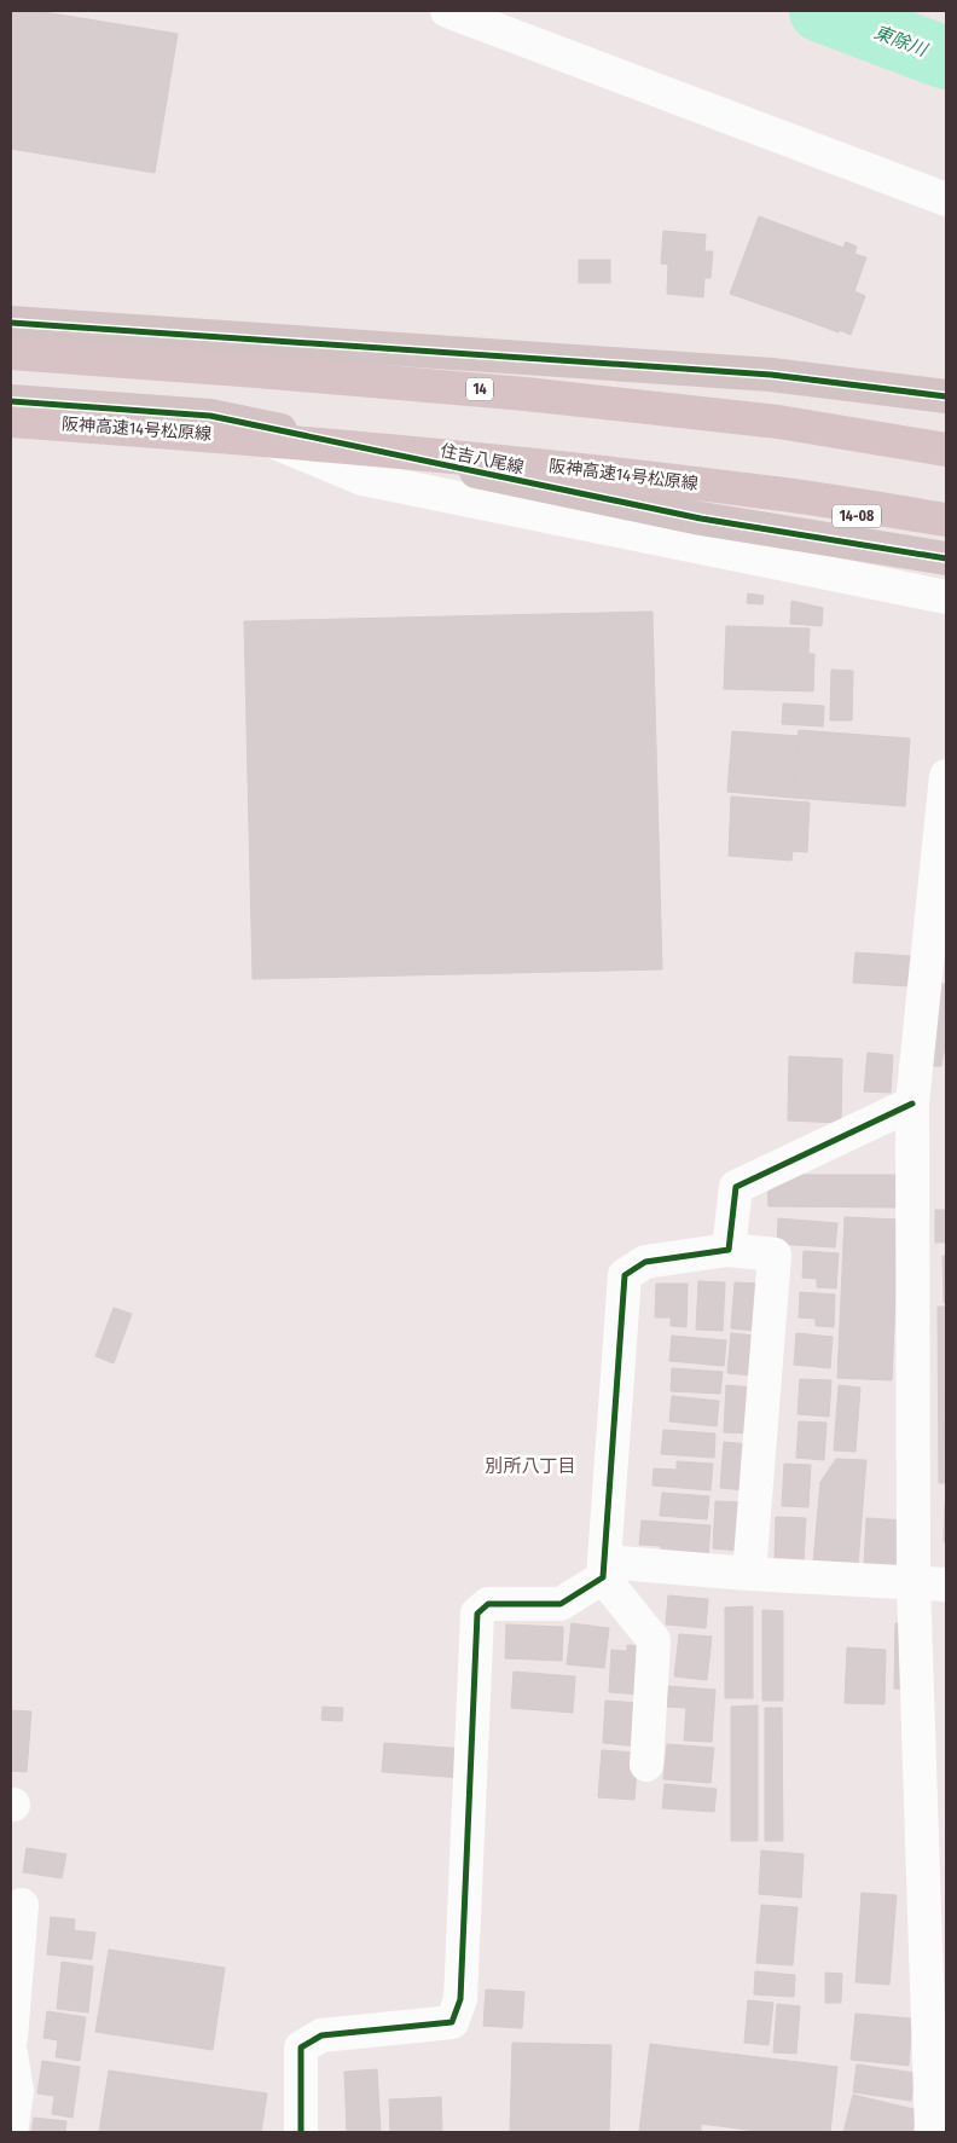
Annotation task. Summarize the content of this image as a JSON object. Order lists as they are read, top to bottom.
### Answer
{
  "streets": {
    "highway": ["14", "阪神高速14号松原線", "14-08"],
    "main road": ["住吉八尾線"]
  },
  "crossings": [
    ["阪神高速14号松原線", "14-08"]
  ],
  "districts": ["別所八丁目"],
  "water": ["東除川"]
}
